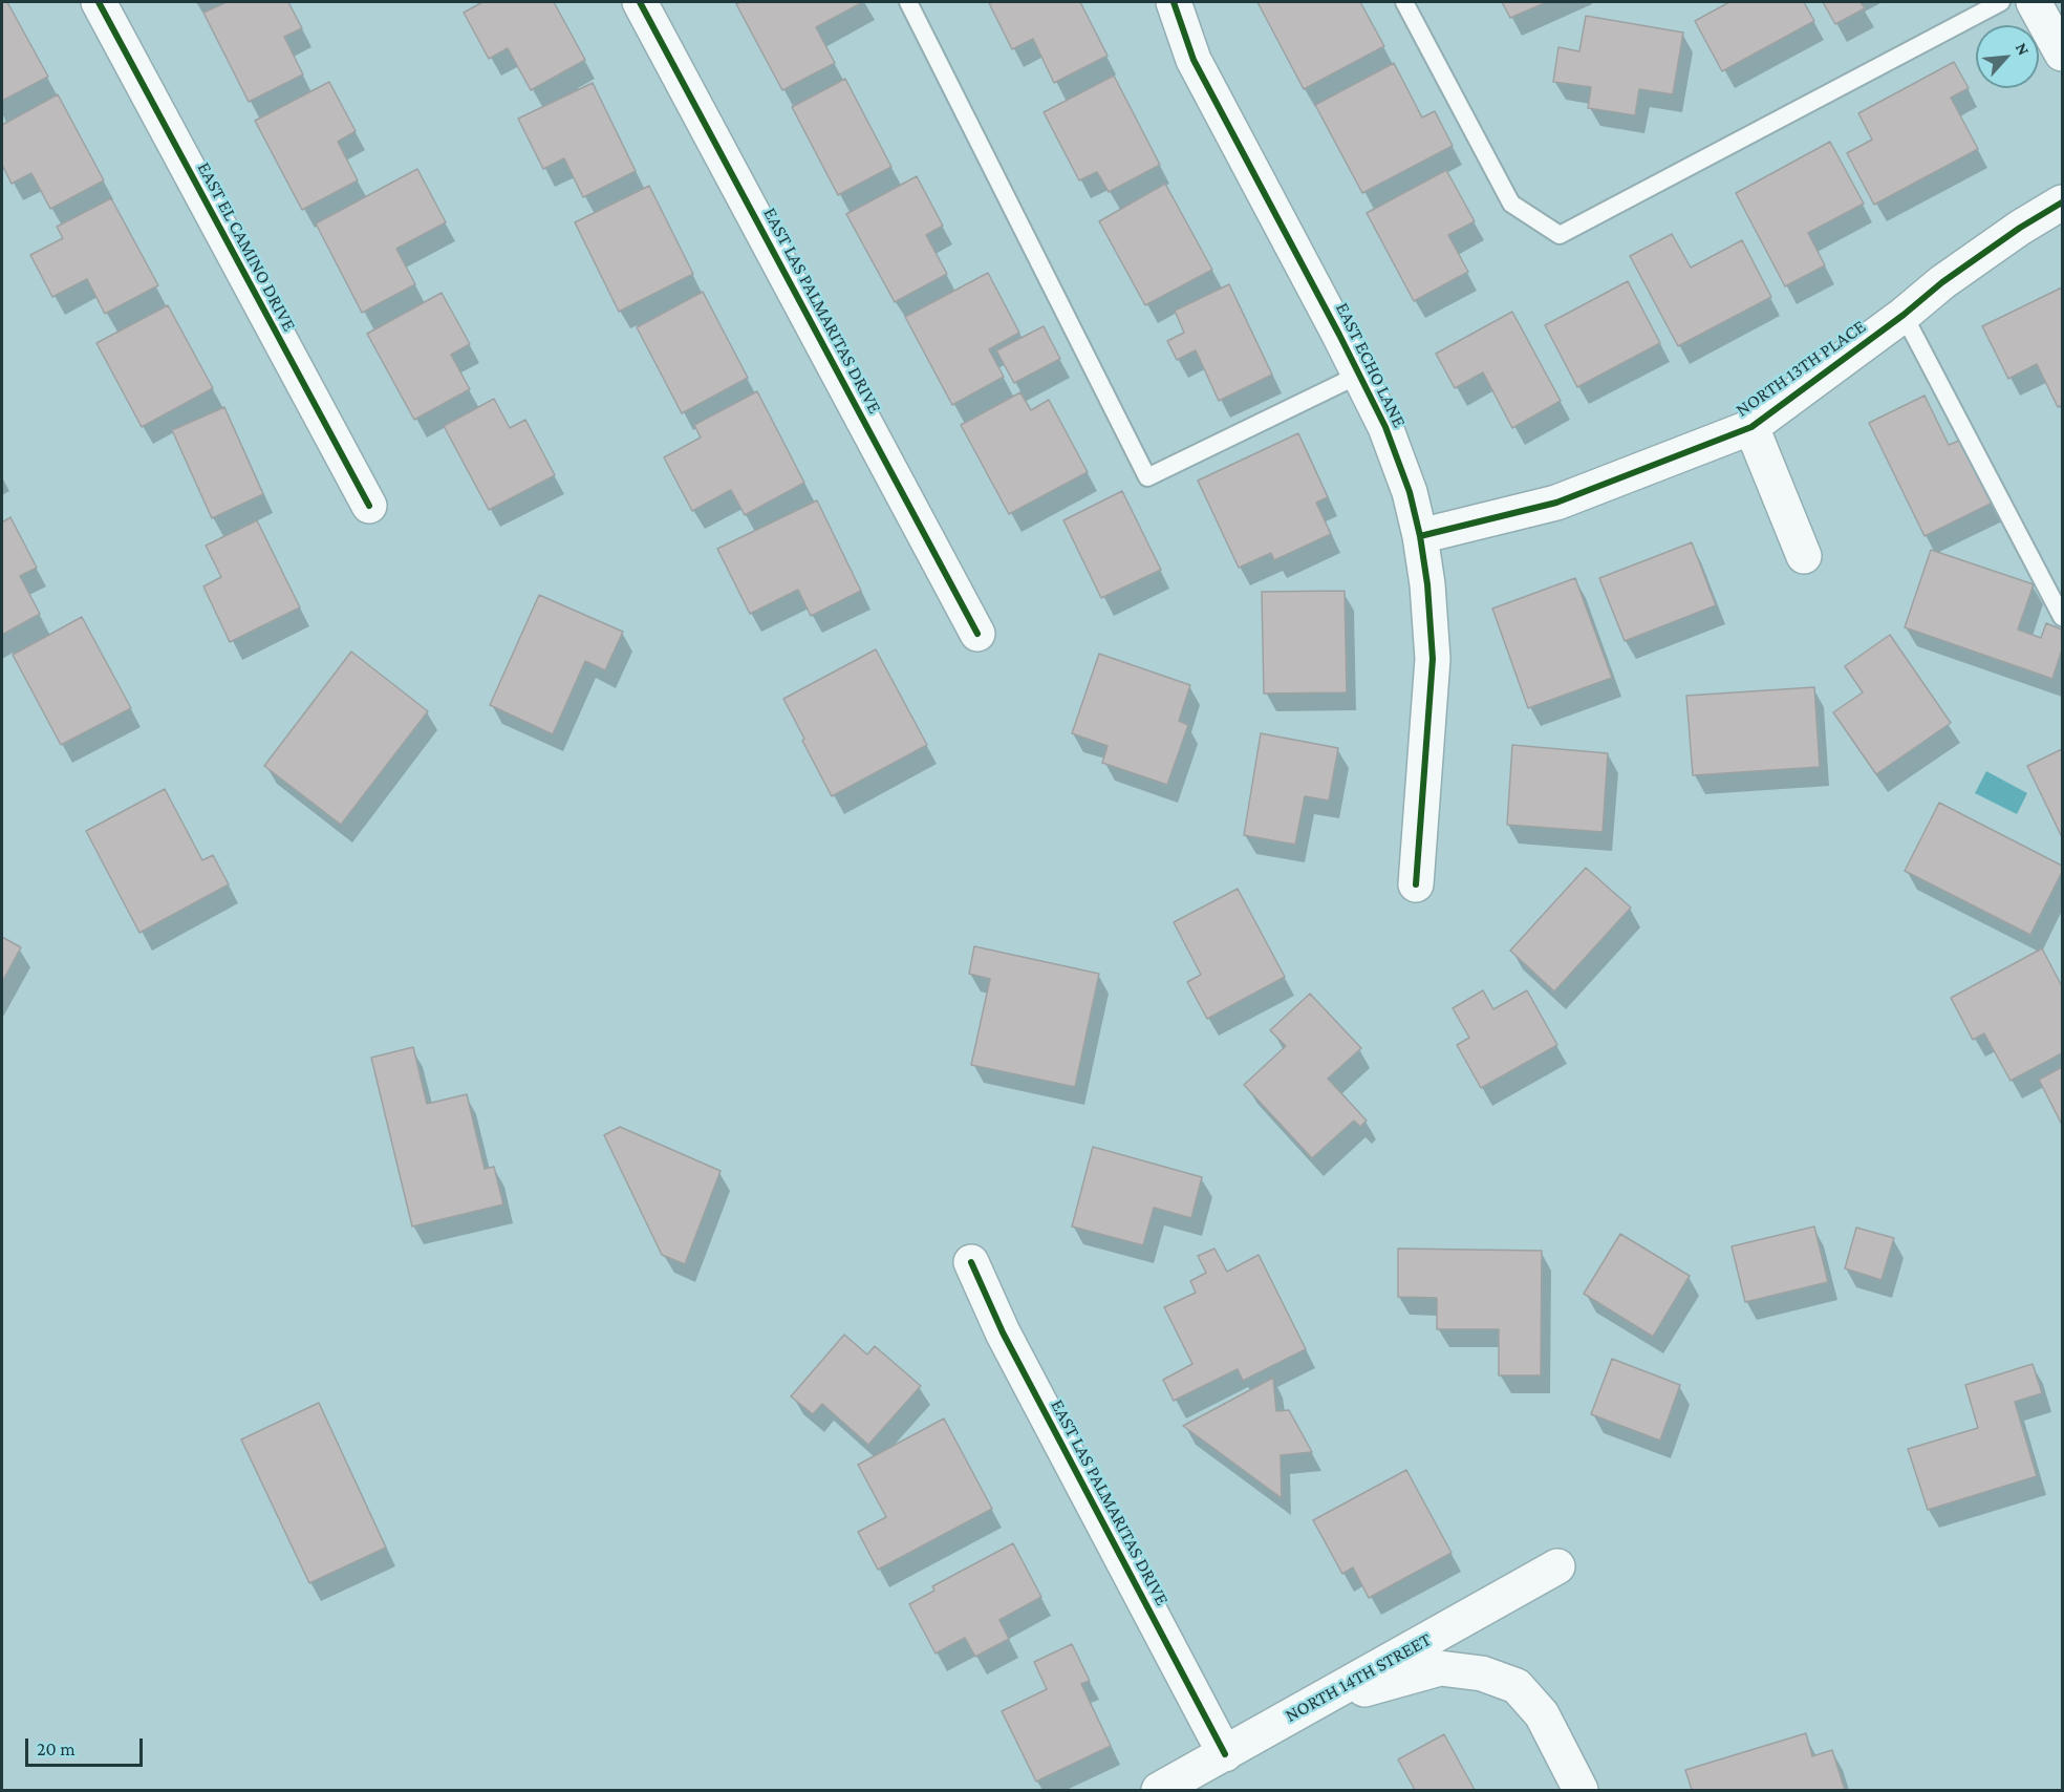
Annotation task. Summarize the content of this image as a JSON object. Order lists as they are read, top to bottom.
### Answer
{
  "streets": {
    "street": [
      "EAST EL CAMINO DRIVE",
      "EAST LAS PALMARITAS DRIVE",
      "EAST ECHO LANE",
      "NORTH 13TH PLACE",
      "NORTH 14TH STREET"
    ]
  },
  "crossings": [
    ["EAST LAS PALMARITAS DRIVE", "NORTH 14TH STREET"],
    ["EAST ECHO LANE", "NORTH 13TH PLACE"]
  ],
  "scale_bar": "20 m",
  "north": "top right"
}
